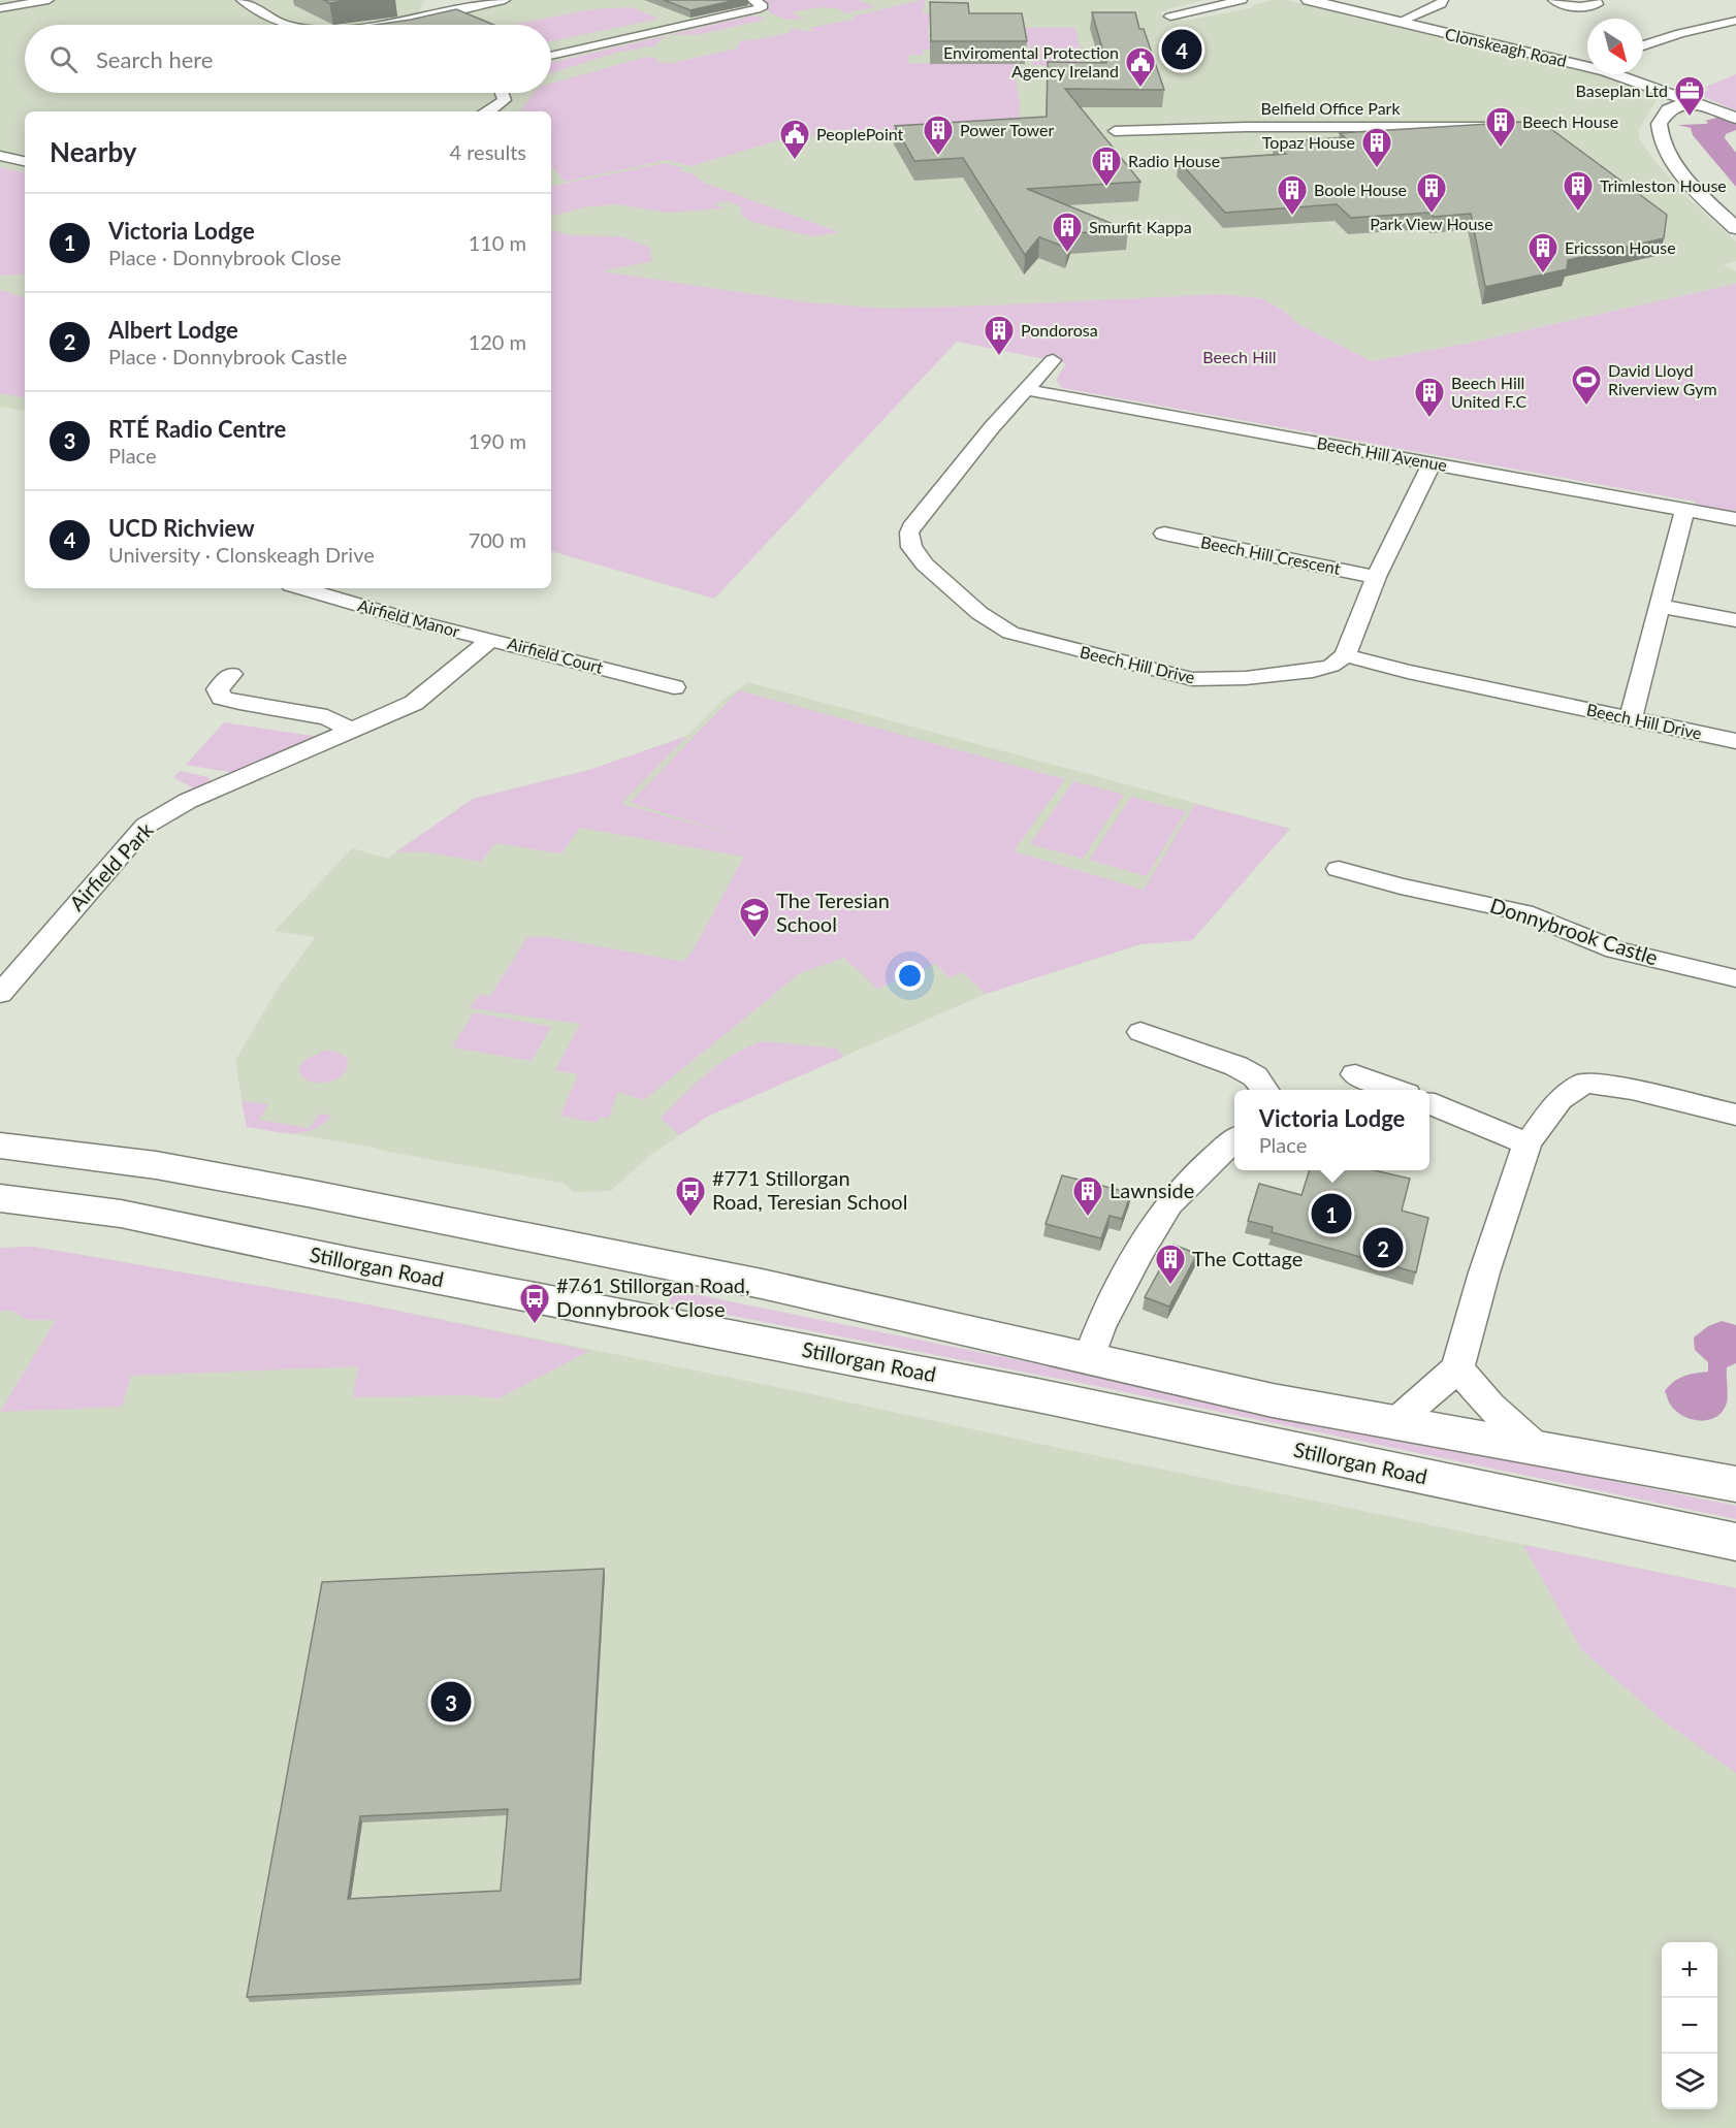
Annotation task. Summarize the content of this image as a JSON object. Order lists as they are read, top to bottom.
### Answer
{
  "streets": {
    "main road": ["Clonskeagh Road", "Stillorgan Road"],
    "street": [
      "Belfield Office Park",
      "Beech Hill Avenue",
      "Beech Hill Crescent",
      "Airfield Manor",
      "Airfield Court",
      "Beech Hill Drive",
      "Airfield Park",
      "Donnybrook Castle"
    ]
  },
  "crossings": [
    ["Beech Hill Avenue", "Beech Hill Drive"],
    ["Airfield Manor", "Airfield Court"],
    ["Airfield Court", "Airfield Park"]
  ],
  "parks": ["Beech Hill"],
  "places": {
    "public building": ["Enviromental Protection Agency Ireland", "PeoplePoint"],
    "office": ["Baseplan Ltd"],
    "building": [
      "Beech House",
      "Power Tower",
      "Topaz House",
      "Radio House",
      "Trimleston House",
      "Park View House",
      "Boole House",
      "Smurfit Kappa",
      "Ericsson House",
      "Pondorosa",
      "Beech Hill United F.C",
      "Lawnside",
      "The Cottage"
    ],
    "sports": ["David Lloyd Riverview Gym"],
    "school or university": ["The Teresian School"],
    "bus stop": ["#771 Stillorgan Road, Teresian School", "#761 Stillorgan Road, Donnybrook Close"]
  },
  "north": "bottom right",
  "page": {
    "search": "Search here",
    "pins": [
      "4",
      "1",
      "2",
      "3"
    ],
    "heading": ["Nearby", "4 results"],
    "list": [
      {
        "mark": "1",
        "name": "Victoria Lodge",
        "note": "Place · Donnybrook Close",
        "value": "110 m"
      },
      {
        "mark": "2",
        "name": "Albert Lodge",
        "note": "Place · Donnybrook Castle",
        "value": "120 m"
      },
      {
        "mark": "3",
        "name": "RTÉ Radio Centre",
        "note": "Place",
        "value": "190 m"
      },
      {
        "mark": "4",
        "name": "UCD Richview",
        "note": "University · Clonskeagh Drive",
        "value": "700 m"
      }
    ],
    "popup": ["Victoria Lodge", "Place"],
    "map_buttons": ["+", "−"]
  }
}
